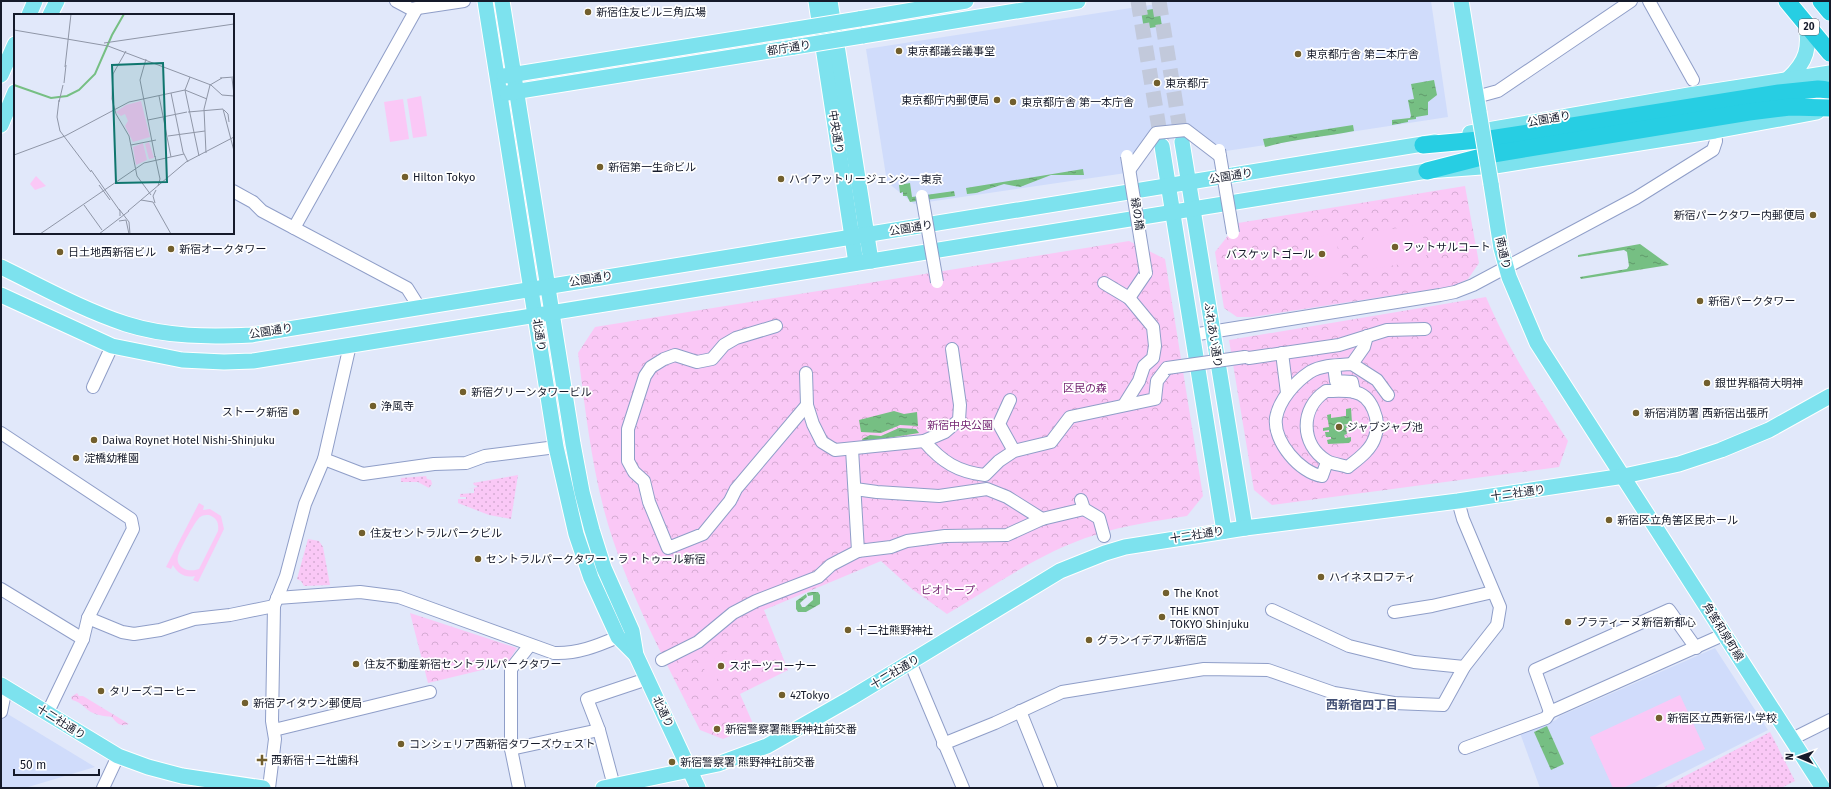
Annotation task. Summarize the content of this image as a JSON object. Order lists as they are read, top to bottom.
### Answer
{
  "streets": {
    "highway": ["20"],
    "main road": [
      "都庁通り",
      "公園通り",
      "中央通り",
      "南通り",
      "北通り",
      "ふれあい通り",
      "十二社通り",
      "角筈和泉町線"
    ],
    "street": ["緑の橋"]
  },
  "crossings": [
    ["都庁通り", "北通り"],
    ["公園通り", "中央通り"],
    ["公園通り", "北通り"],
    ["公園通り", "ふれあい通り"],
    ["南通り", "十二社通り"],
    ["南通り", "角筈和泉町線"],
    ["北通り", "十二社通り"],
    ["ふれあい通り", "十二社通り"],
    ["十二社通り", "角筈和泉町線"]
  ],
  "districts": ["西新宿四丁目"],
  "parks": ["区民の森", "新宿中央公園", "ビオトープ"],
  "places": {
    "other": [
      "新宿住友ビル三角広場",
      "東京都議会議事堂",
      "東京都庁舎 第二本庁舎",
      "東京都庁",
      "東京都庁内郵便局",
      "東京都庁舎 第一本庁舎",
      "新宿第一生命ビル",
      "Hilton Tokyo",
      "ハイアットリージェンシー東京",
      "新宿パークタワー内郵便局",
      "フットサルコート",
      "新宿オークタワー",
      "日土地西新宿ビル",
      "バスケットゴール",
      "新宿パークタワー",
      "銀世界稲荷大明神",
      "新宿グリーンタワービル",
      "浄風寺",
      "ストーク新宿",
      "新宿消防署 西新宿出張所",
      "ジャブジャブ池",
      "Daiwa Roynet Hotel Nishi-Shinjuku",
      "淀橋幼稚園",
      "新宿区立角筈区民ホール",
      "住友セントラルパークビル",
      "セントラルパークタワー・ラ・トゥール新宿",
      "ハイネスロフティ",
      "The Knot",
      "THE KNOT TOKYO Shinjuku",
      "プラティーヌ新宿新都心",
      "十二社熊野神社",
      "グランイデアル新宿店",
      "住友不動産新宿セントラルパークタワー",
      "スポーツコーナー",
      "タリーズコーヒー",
      "42Tokyo",
      "新宿アイタウン郵便局",
      "新宿区立西新宿小学校",
      "新宿警察署熊野神社前交番",
      "コンシェリア西新宿タワーズウェスト",
      "新宿警察署 熊野神社前交番"
    ],
    "health": ["西新宿十二社歯科"]
  },
  "scale_bar": "50 m",
  "north": "left"
}
